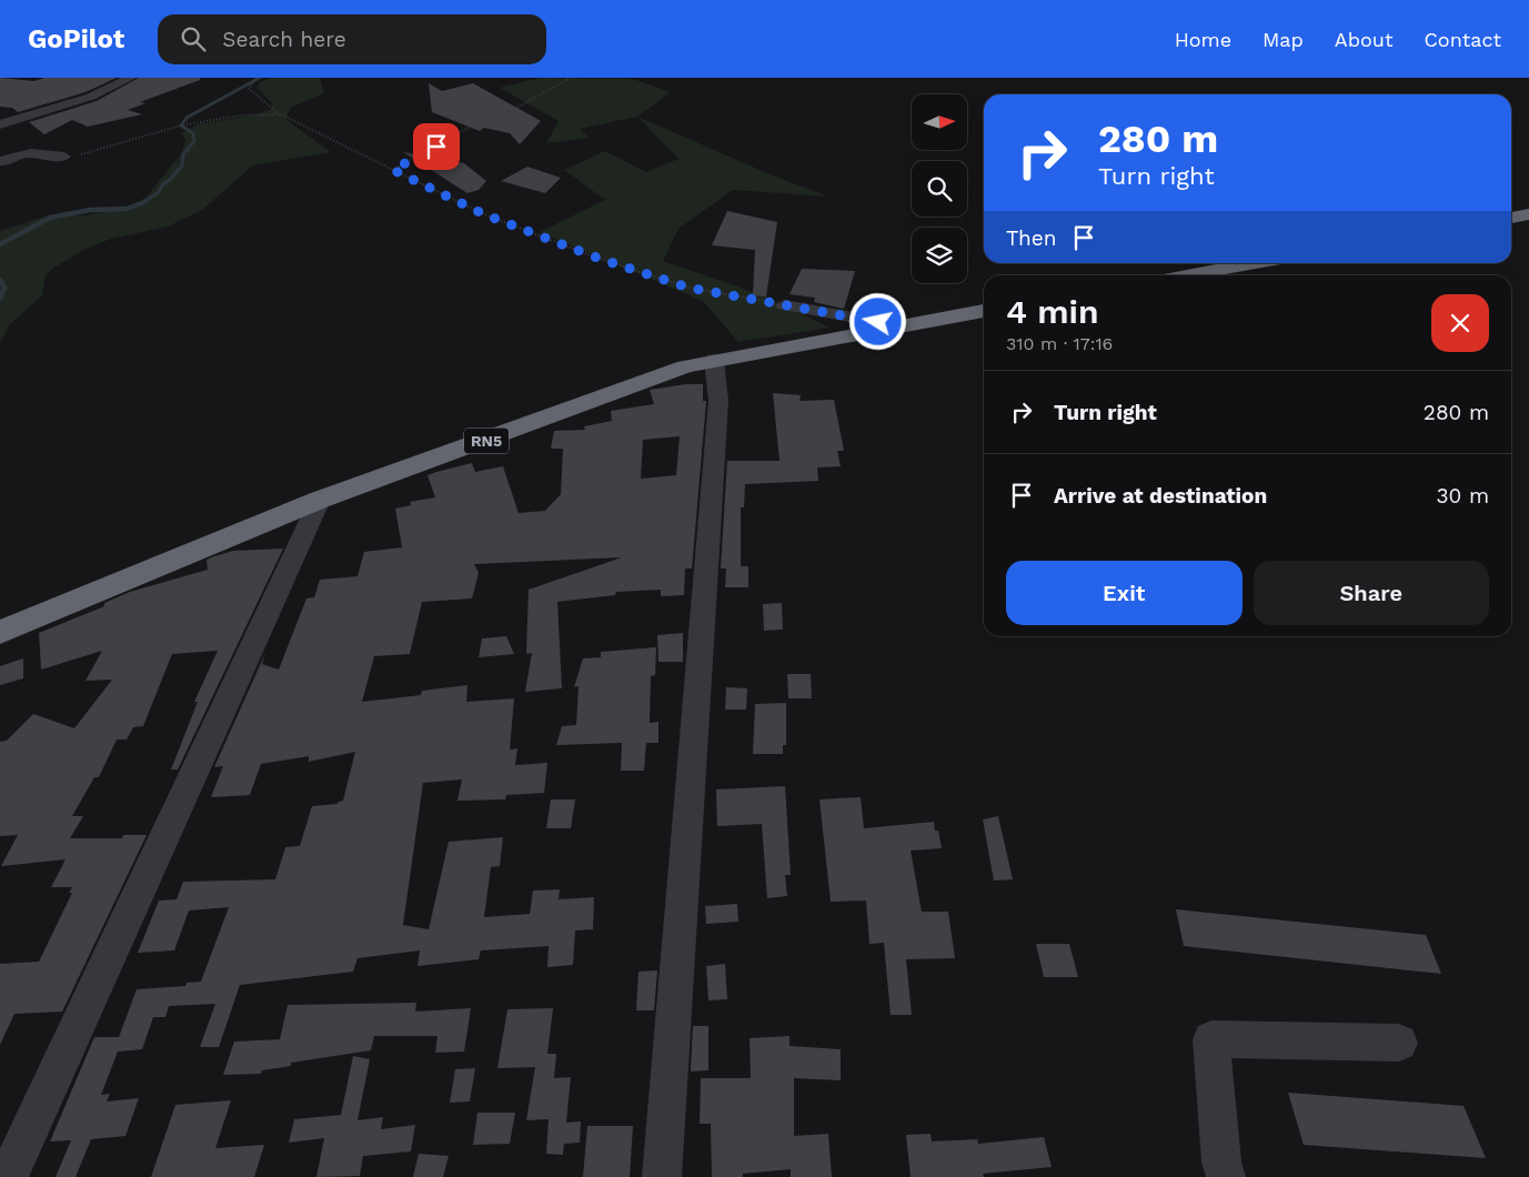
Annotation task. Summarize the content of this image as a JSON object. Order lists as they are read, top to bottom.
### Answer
{
  "streets": {
    "highway": ["RN5"]
  },
  "north": "right",
  "page": {
    "header": "GoPilot",
    "search": "Search here",
    "nav": [
      "Home",
      "Map",
      "About",
      "Contact"
    ],
    "turn": ["280 m", "Turn right"],
    "then": "Then",
    "heading": ["4 min", "310 m · 17:16"],
    "list": [
      {
        "name": "Turn right",
        "value": "280 m"
      },
      {
        "name": "Arrive at destination",
        "value": "30 m"
      }
    ],
    "buttons": ["Exit", "Share"]
  }
}
